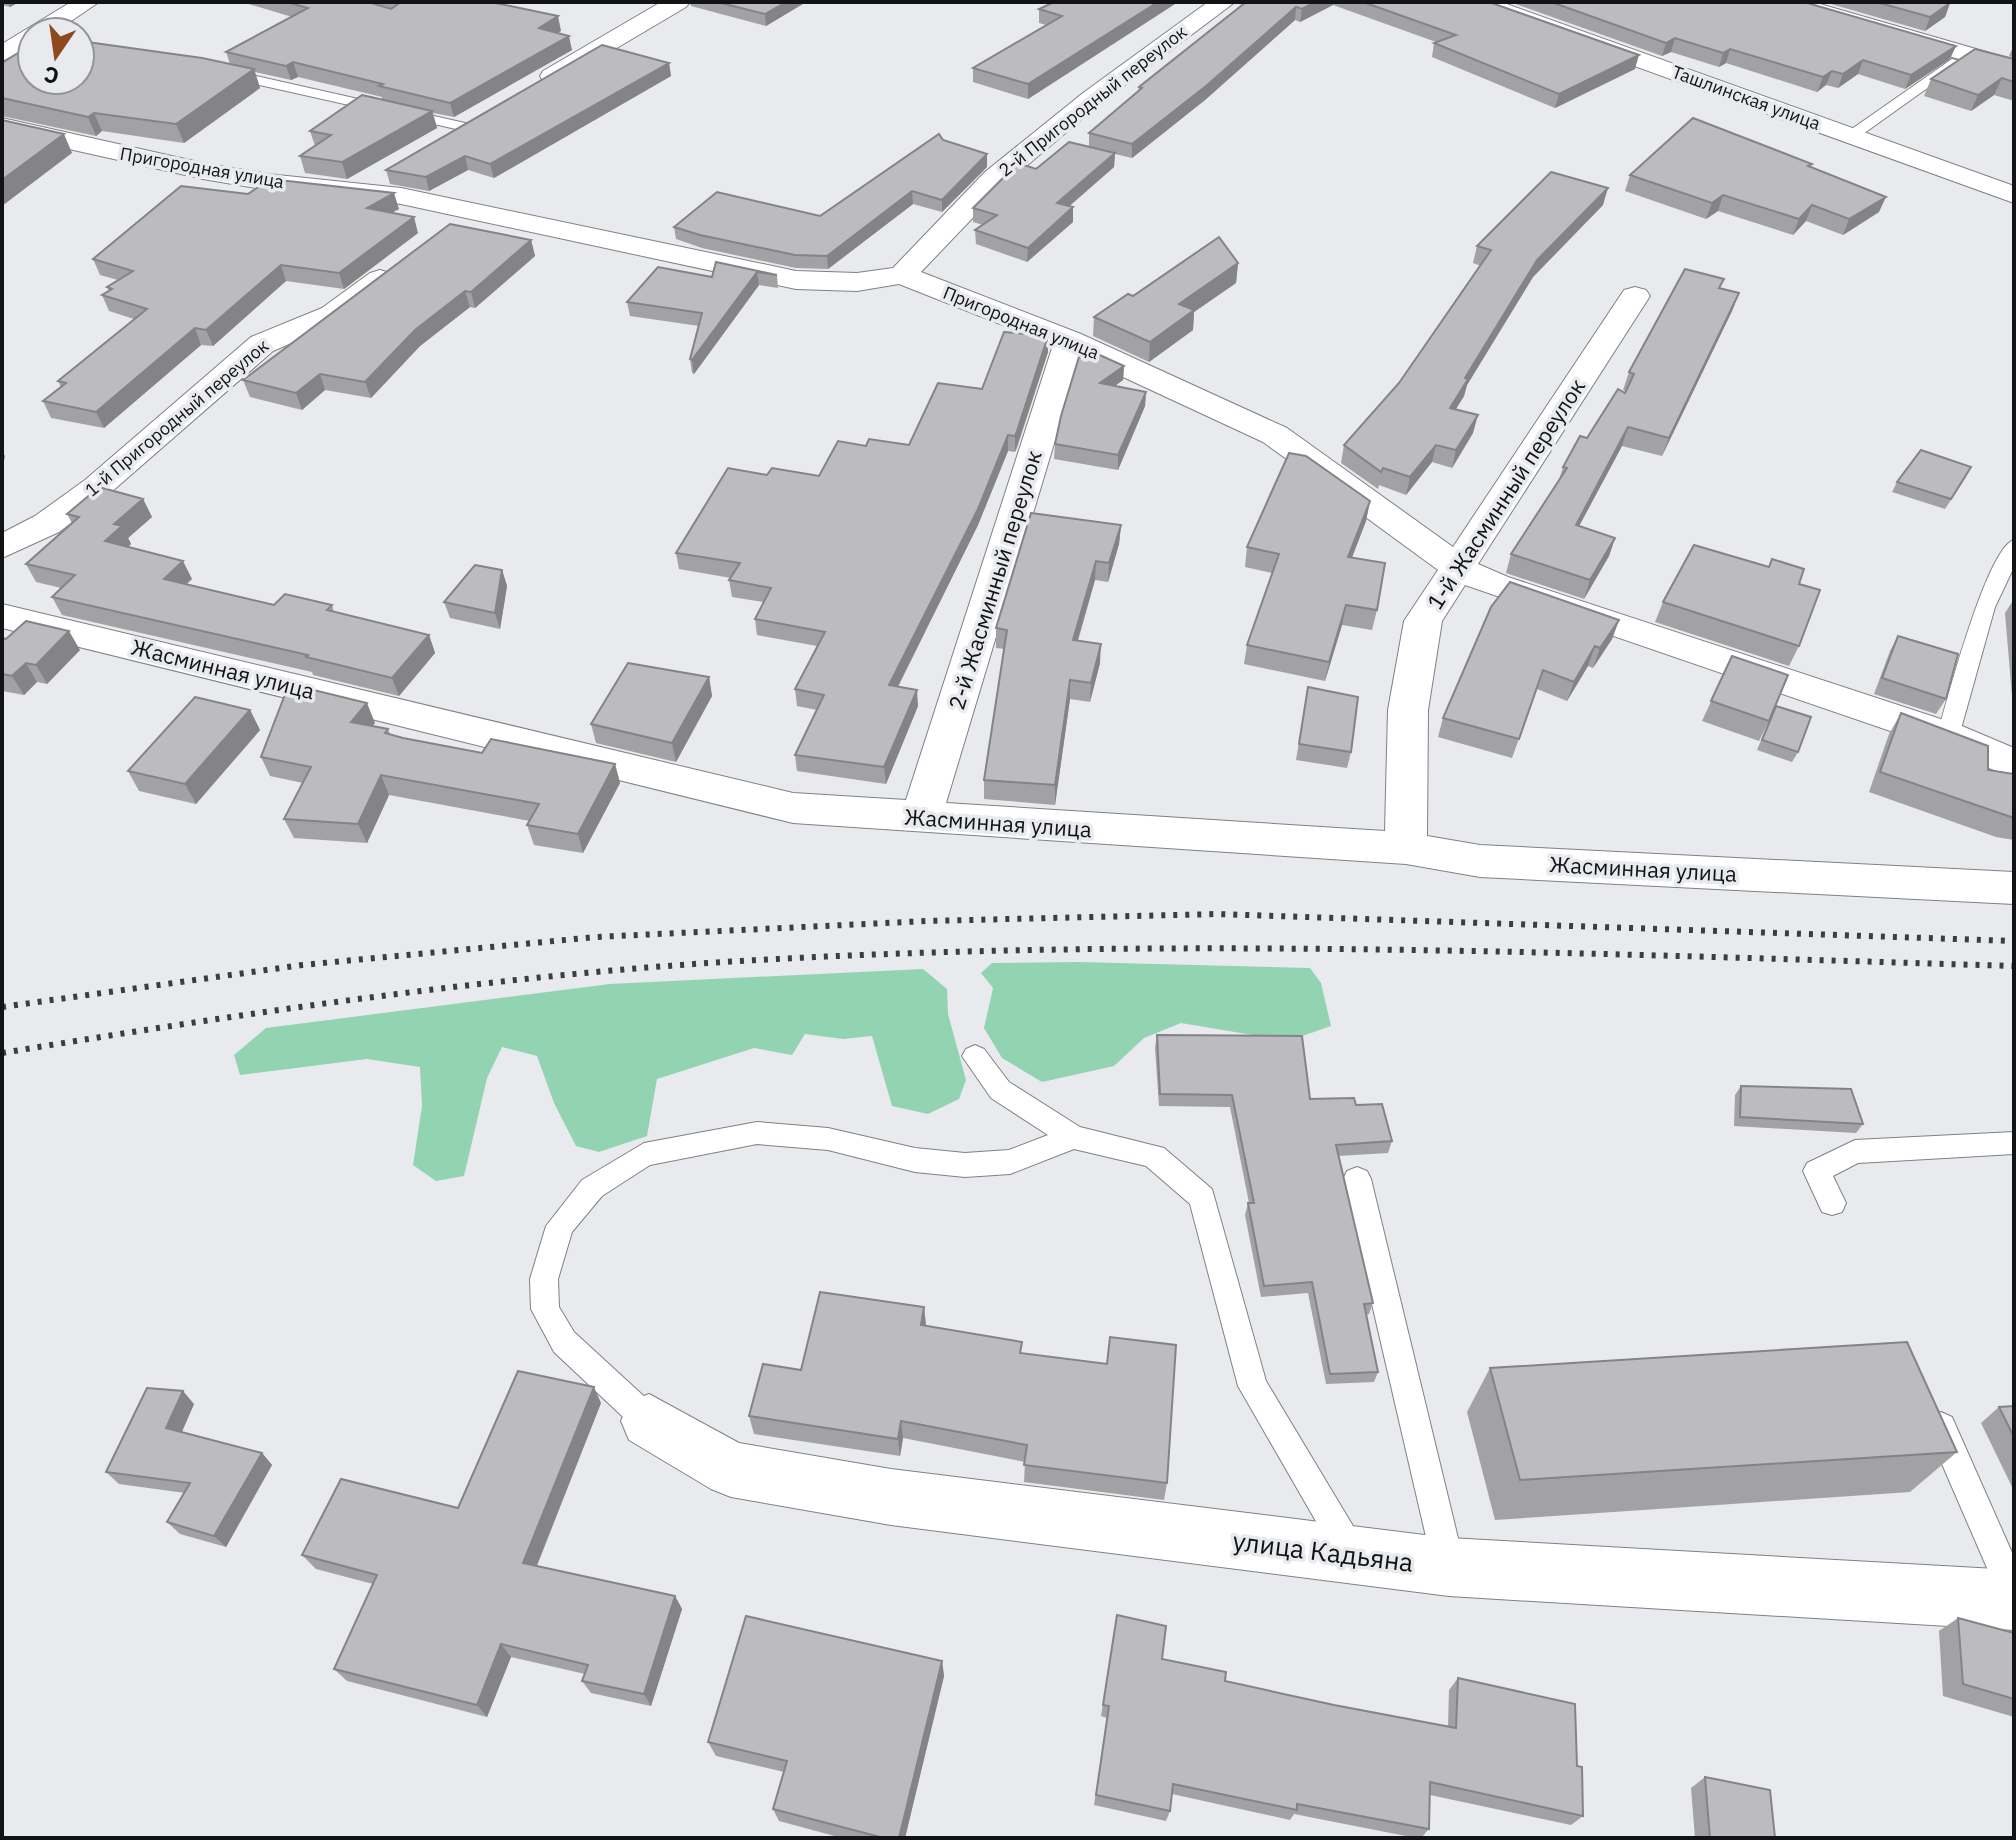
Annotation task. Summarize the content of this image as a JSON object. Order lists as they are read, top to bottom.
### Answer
{
  "streets": {
    "street": [
      "Ташлинская улица",
      "2-й Пригородный переулок",
      "Пригородная улица",
      "1-й Пригородный переулок",
      "1-й Жасминный переулок",
      "2-й Жасминный переулок",
      "Жасминная улица",
      "улица Кадьяна"
    ]
  },
  "crossings": [
    ["2-й Пригородный переулок", "Пригородная улица"],
    ["Пригородная улица", "1-й Жасминный переулок"],
    ["Пригородная улица", "2-й Жасминный переулок"],
    ["1-й Жасминный переулок", "Жасминная улица"],
    ["2-й Жасминный переулок", "Жасминная улица"]
  ],
  "north": "bottom"
}
